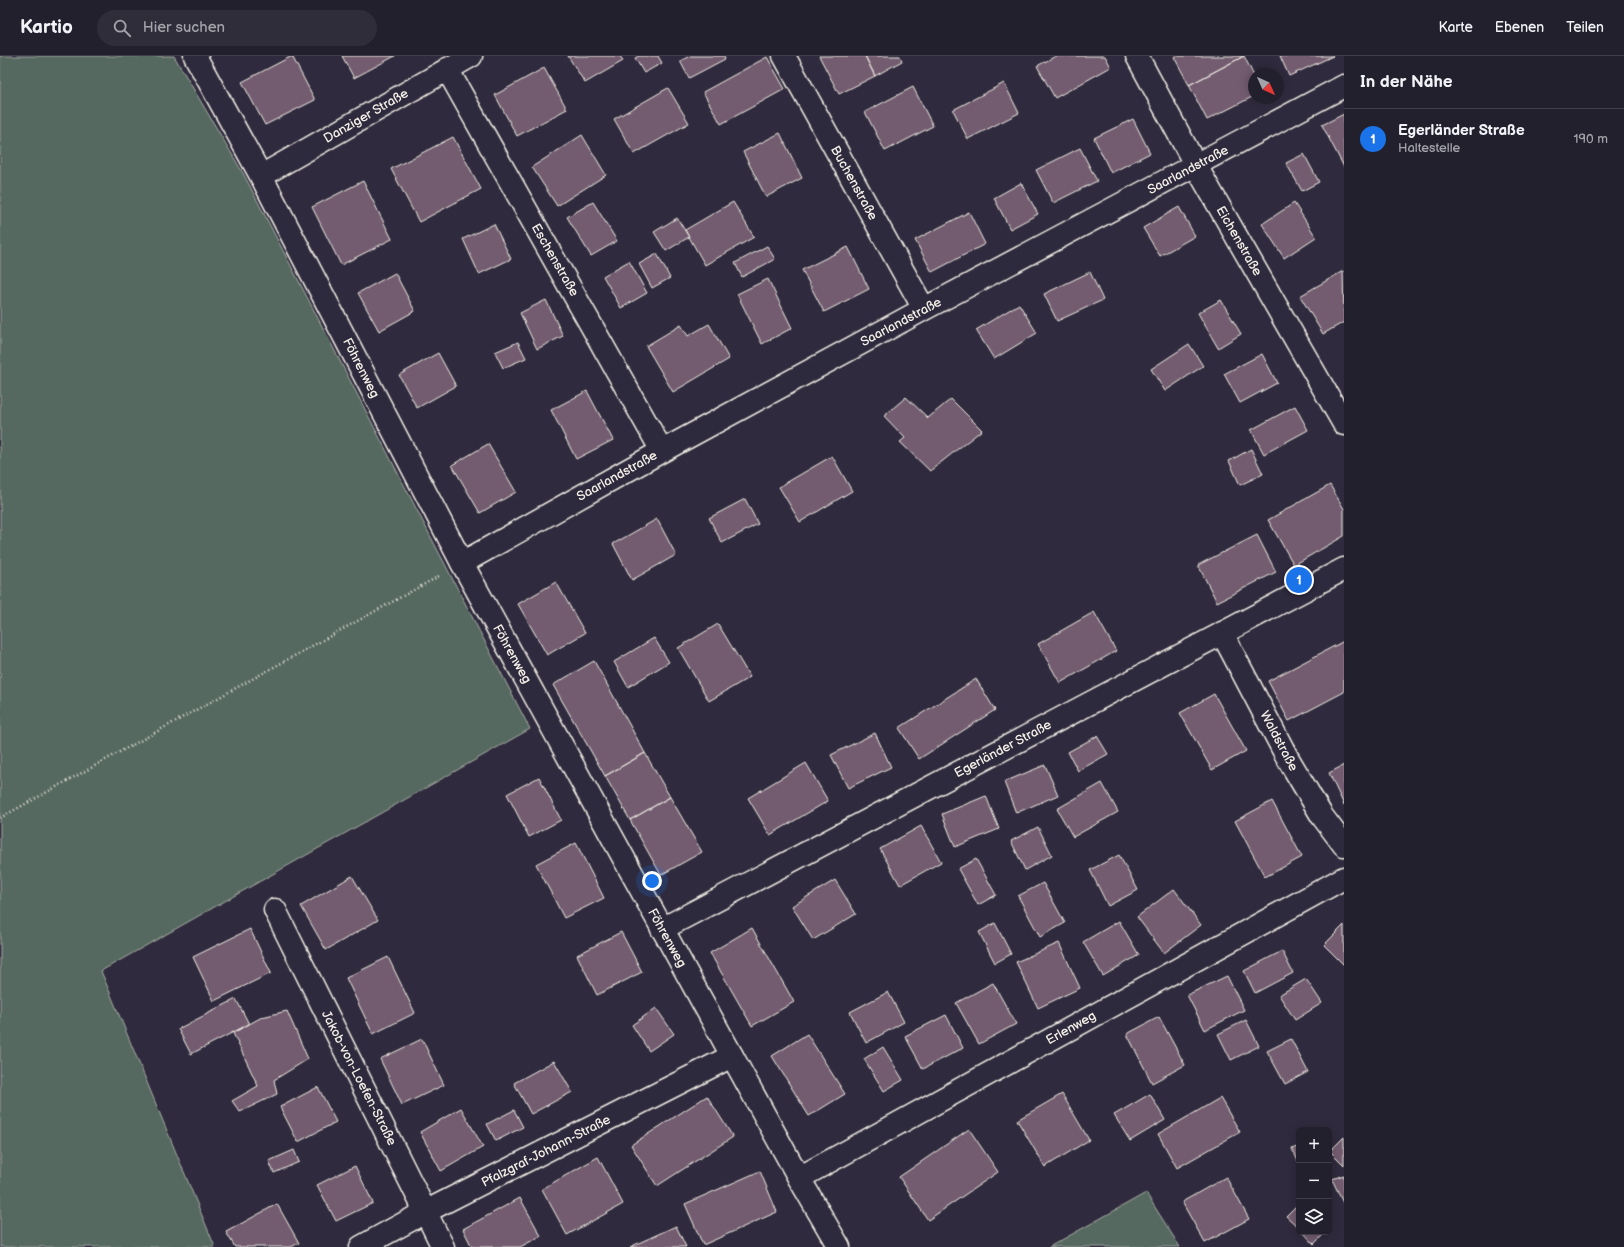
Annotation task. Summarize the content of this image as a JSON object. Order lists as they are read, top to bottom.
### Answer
{
  "streets": {
    "street": [
      "Danziger Straße",
      "Saarlandstraße",
      "Buchenstraße",
      "Eichenstraße",
      "Eschenstraße",
      "Föhrenweg",
      "Waldstraße",
      "Egerländer Straße",
      "Erlenweg",
      "Jakob-von-Loefen-Straße",
      "Pfalzgraf-Johann-Straße"
    ]
  },
  "crossings": [
    ["Danziger Straße", "Eschenstraße"],
    ["Danziger Straße", "Föhrenweg"],
    ["Saarlandstraße", "Buchenstraße"],
    ["Saarlandstraße", "Eichenstraße"],
    ["Saarlandstraße", "Eschenstraße"],
    ["Saarlandstraße", "Föhrenweg"],
    ["Föhrenweg", "Egerländer Straße"],
    ["Föhrenweg", "Erlenweg"],
    ["Föhrenweg", "Pfalzgraf-Johann-Straße"],
    ["Waldstraße", "Egerländer Straße"],
    ["Jakob-von-Loefen-Straße", "Pfalzgraf-Johann-Straße"]
  ],
  "north": "bottom right",
  "page": {
    "header": "Kartio",
    "search": "Hier suchen",
    "nav": ["Karte", "Ebenen", "Teilen"],
    "heading": "In der Nähe",
    "list": [
      {
        "mark": "1",
        "name": "Egerländer Straße",
        "note": "Haltestelle",
        "value": "190 m"
      }
    ],
    "pins": "1",
    "map_buttons": ["+", "−"]
  }
}
